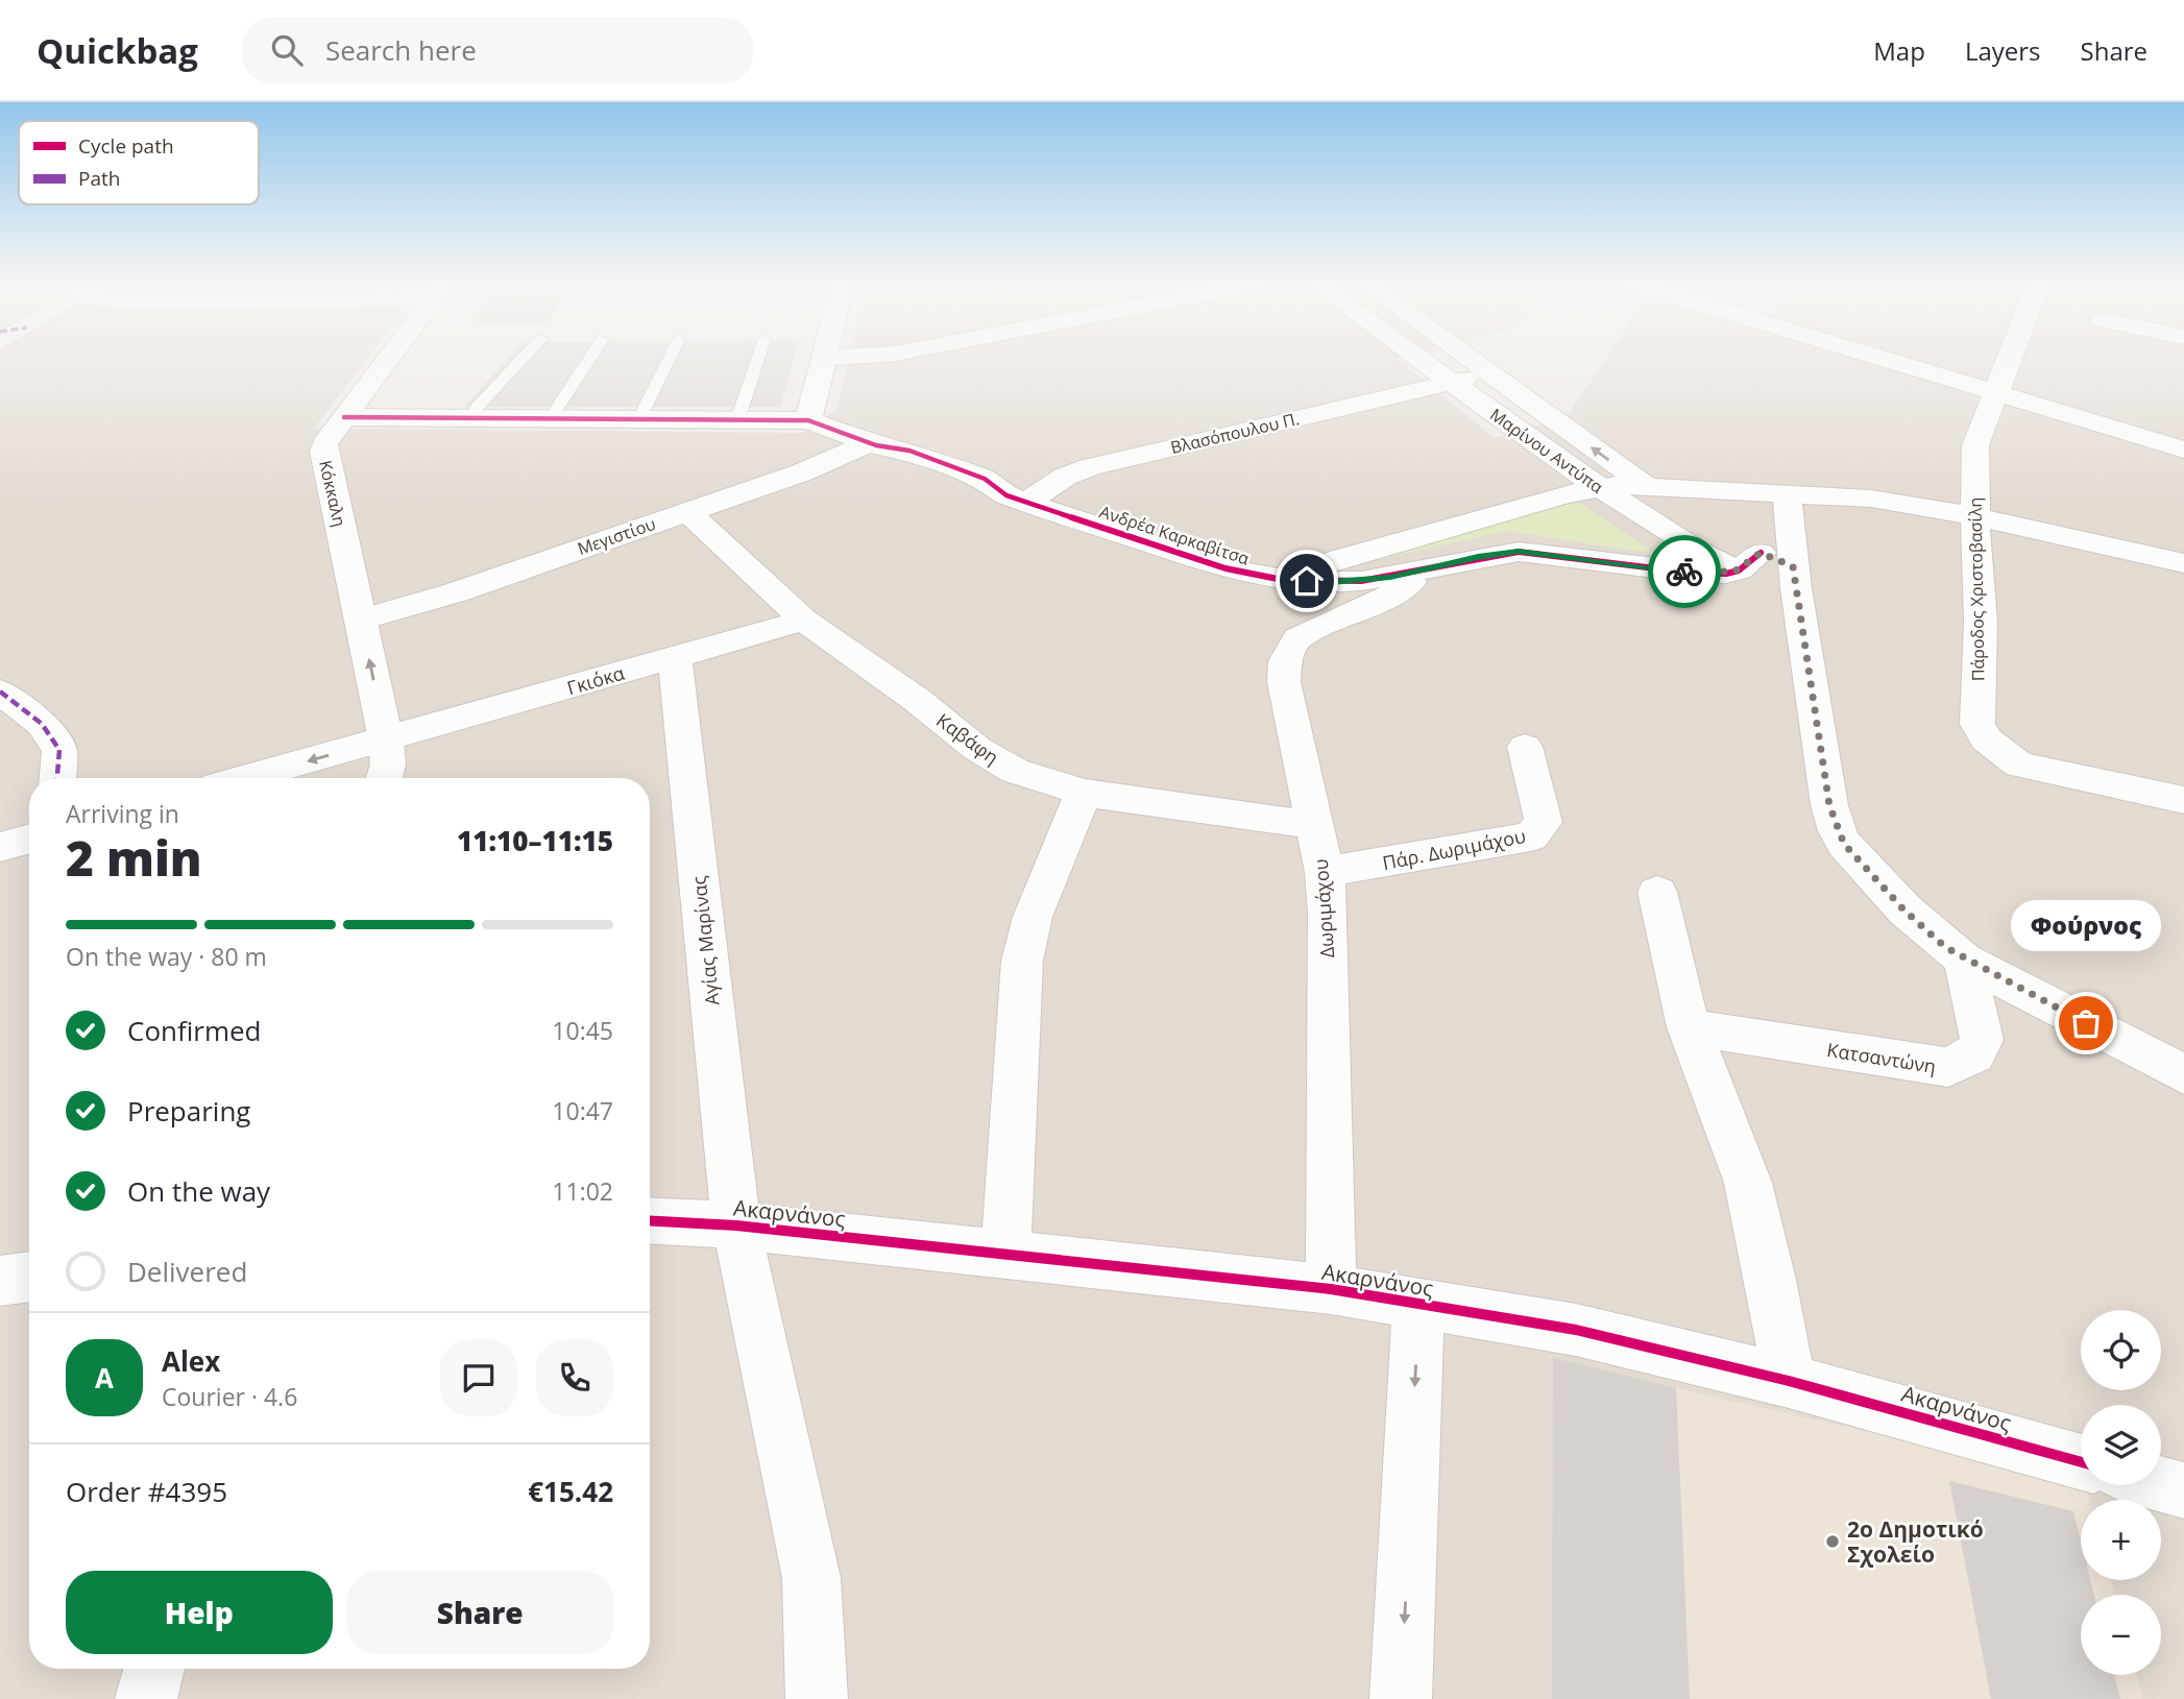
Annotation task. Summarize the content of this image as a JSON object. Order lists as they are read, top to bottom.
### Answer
{
  "streets": {
    "street": [
      "Βλασόπουλου Π.",
      "Μαρίνου Αντύπα",
      "Κόκκαλη",
      "Ανδρέα Καρκαβίτσα",
      "Μεγιστίου",
      "Πάροδος Χριστοβασίλη",
      "Γκιόκα",
      "Καβάφη",
      "Πάρ. Δωριμάχου",
      "Δωριμάχου",
      "Αγίας Μαρίνας",
      "Κατσαντώνη",
      "Ακαρνάνος"
    ]
  },
  "crossings": [
    ["Βλασόπουλου Π.", "Μαρίνου Αντύπα"],
    ["Βλασόπουλου Π.", "Ανδρέα Καρκαβίτσα"],
    ["Μαρίνου Αντύπα", "Ανδρέα Καρκαβίτσα"],
    ["Κόκκαλη", "Μεγιστίου"],
    ["Κόκκαλη", "Γκιόκα"],
    ["Ανδρέα Καρκαβίτσα", "Μεγιστίου"],
    ["Ανδρέα Καρκαβίτσα", "Δωριμάχου"],
    ["Μεγιστίου", "Καβάφη"],
    ["Γκιόκα", "Καβάφη"],
    ["Γκιόκα", "Αγίας Μαρίνας"],
    ["Καβάφη", "Δωριμάχου"],
    ["Πάρ. Δωριμάχου", "Δωριμάχου"],
    ["Δωριμάχου", "Ακαρνάνος"],
    ["Αγίας Μαρίνας", "Ακαρνάνος"]
  ],
  "places": ["Φούρνος", "2ο Δημοτικό Σχολείο"],
  "legend": ["Cycle path", "Path"],
  "page": {
    "header": "Quickbag",
    "search": "Search here",
    "nav": ["Map", "Layers", "Share"],
    "heading": ["2 min", "Arriving in", "11:10–11:15"],
    "panel": [
      "Alex",
      "Courier · 4.6",
      "Order #4395",
      "€15.42"
    ],
    "bubble": "Φούρνος",
    "bar": "On the way · 80 m",
    "list": [
      ["Confirmed", "10:45"],
      ["Preparing", "10:47"],
      ["On the way", "11:02"],
      "Delivered"
    ],
    "map_buttons": ["+", "−"],
    "round": "A",
    "buttons": ["Help", "Share"]
  }
}
